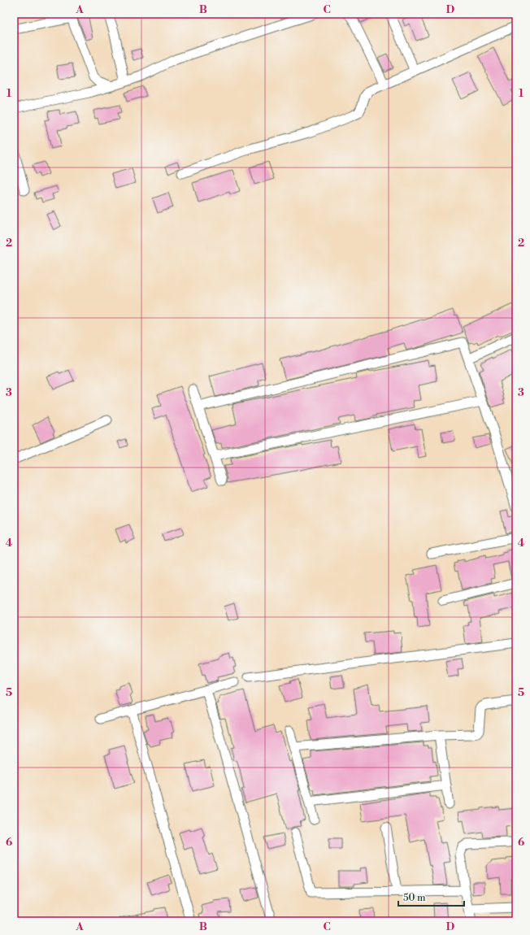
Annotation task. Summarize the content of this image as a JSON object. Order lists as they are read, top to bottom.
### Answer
{
  "scale_bar": "50 m",
  "grid": {
    "columns": [
      "A",
      "B",
      "C",
      "D"
    ],
    "rows": [
      "1",
      "2",
      "3",
      "4",
      "5",
      "6"
    ]
  }
}
